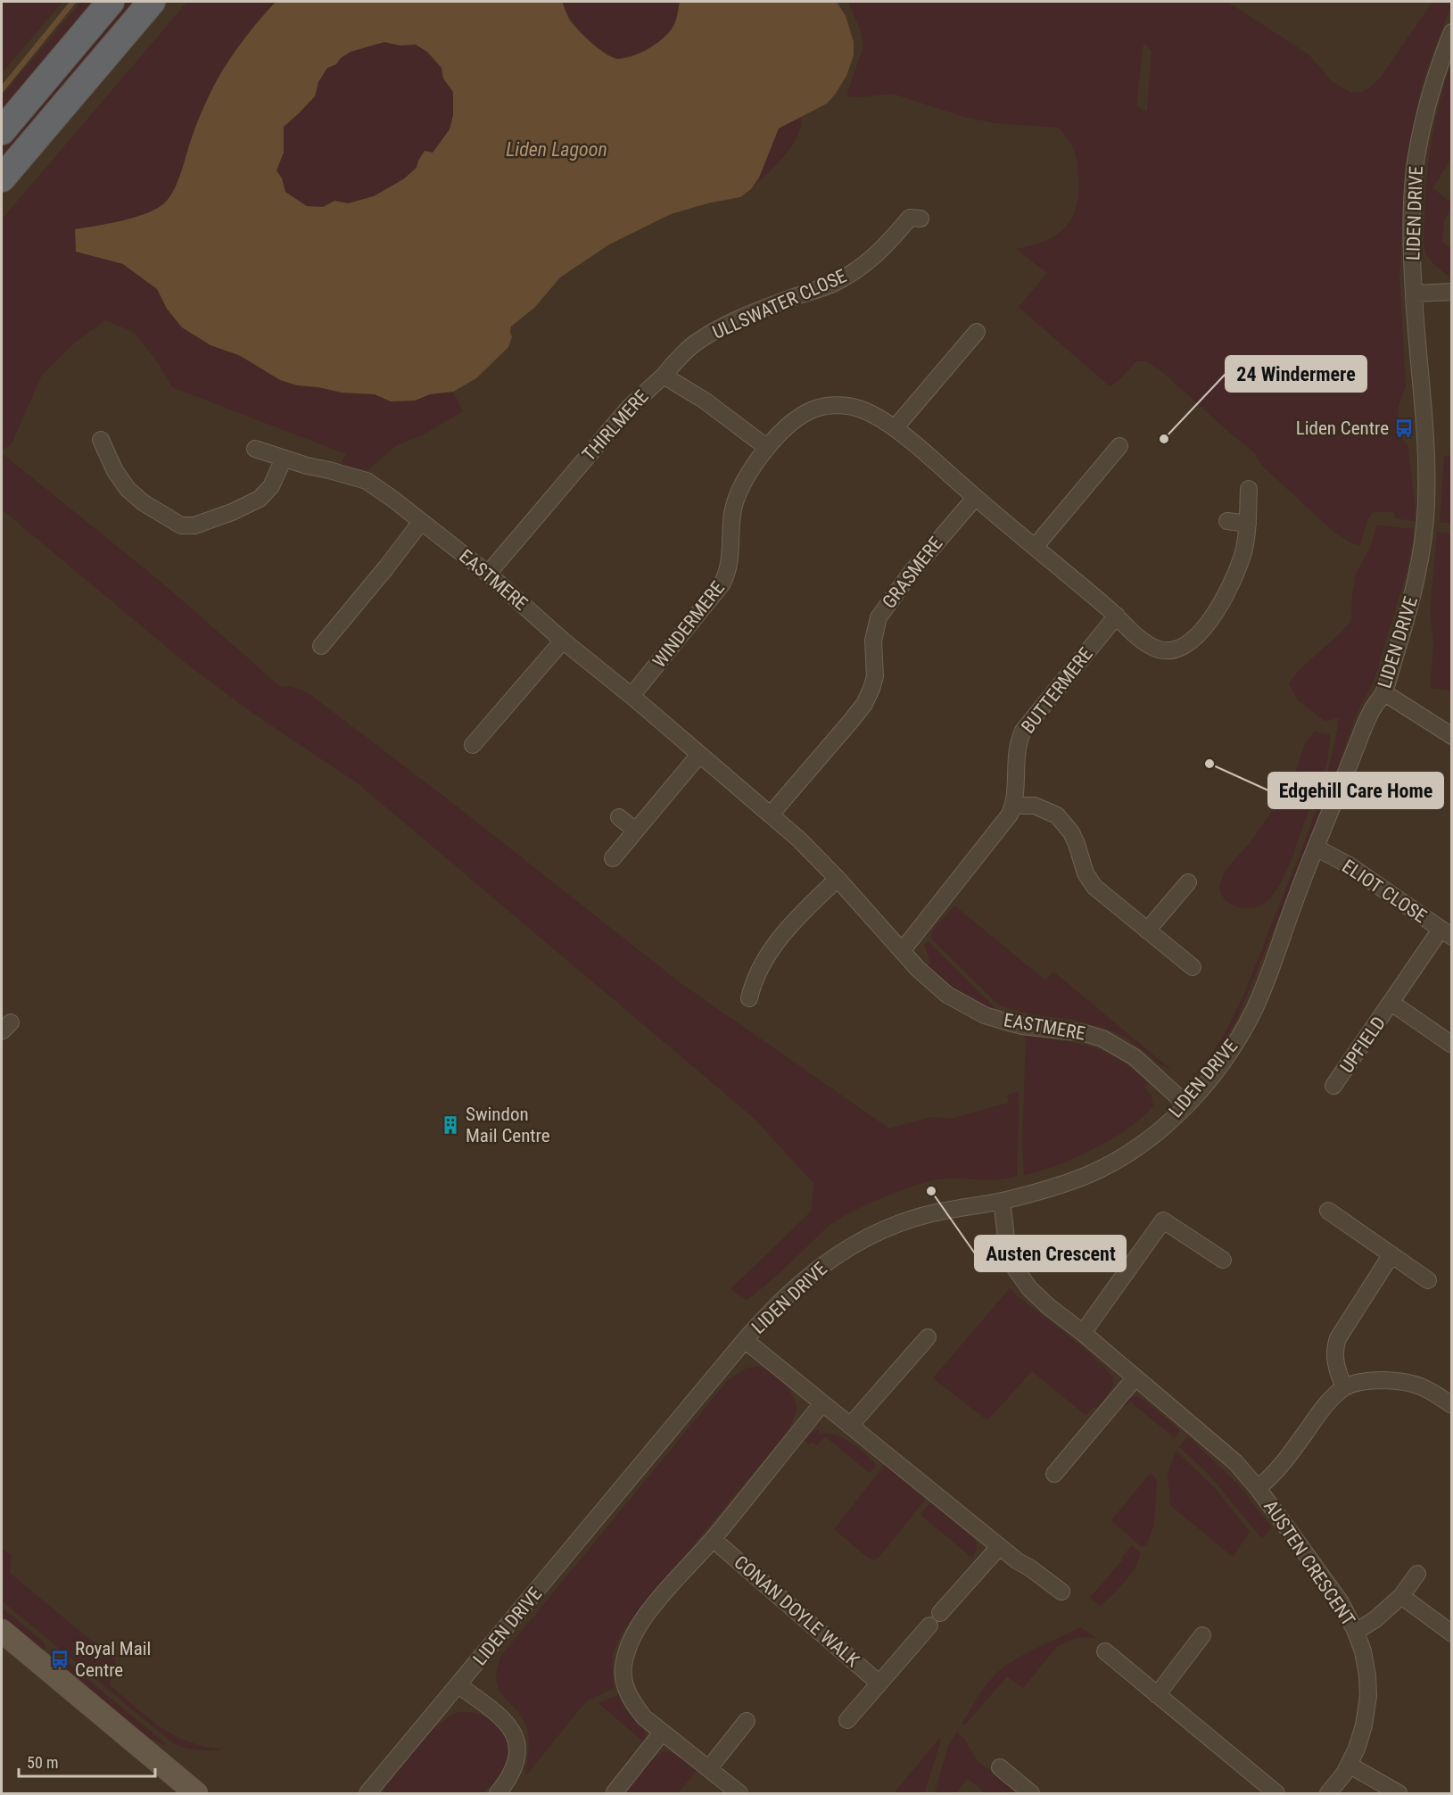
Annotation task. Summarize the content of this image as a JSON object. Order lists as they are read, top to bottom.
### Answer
{
  "streets": {
    "street": [
      "LIDEN DRIVE",
      "ULLSWATER CLOSE",
      "THIRLMERE",
      "GRASMERE",
      "EASTMERE",
      "WINDERMERE",
      "BUTTERMERE",
      "ELIOT CLOSE",
      "UPFIELD",
      "AUSTEN CRESCENT",
      "CONAN DOYLE WALK"
    ]
  },
  "crossings": [
    ["LIDEN DRIVE", "EASTMERE"],
    ["LIDEN DRIVE", "ELIOT CLOSE"],
    ["LIDEN DRIVE", "AUSTEN CRESCENT"],
    ["ULLSWATER CLOSE", "THIRLMERE"],
    ["THIRLMERE", "EASTMERE"],
    ["THIRLMERE", "WINDERMERE"],
    ["GRASMERE", "EASTMERE"],
    ["GRASMERE", "WINDERMERE"],
    ["EASTMERE", "WINDERMERE"],
    ["EASTMERE", "BUTTERMERE"],
    ["WINDERMERE", "BUTTERMERE"],
    ["ELIOT CLOSE", "UPFIELD"]
  ],
  "water": ["Liden Lagoon"],
  "places": {
    "bus stop": ["Liden Centre", "Royal Mail Centre"],
    "other": ["24 Windermere", "Edgehill Care Home", "Austen Crescent"],
    "building": ["Swindon Mail Centre"]
  },
  "scale_bar": "50 m"
}
